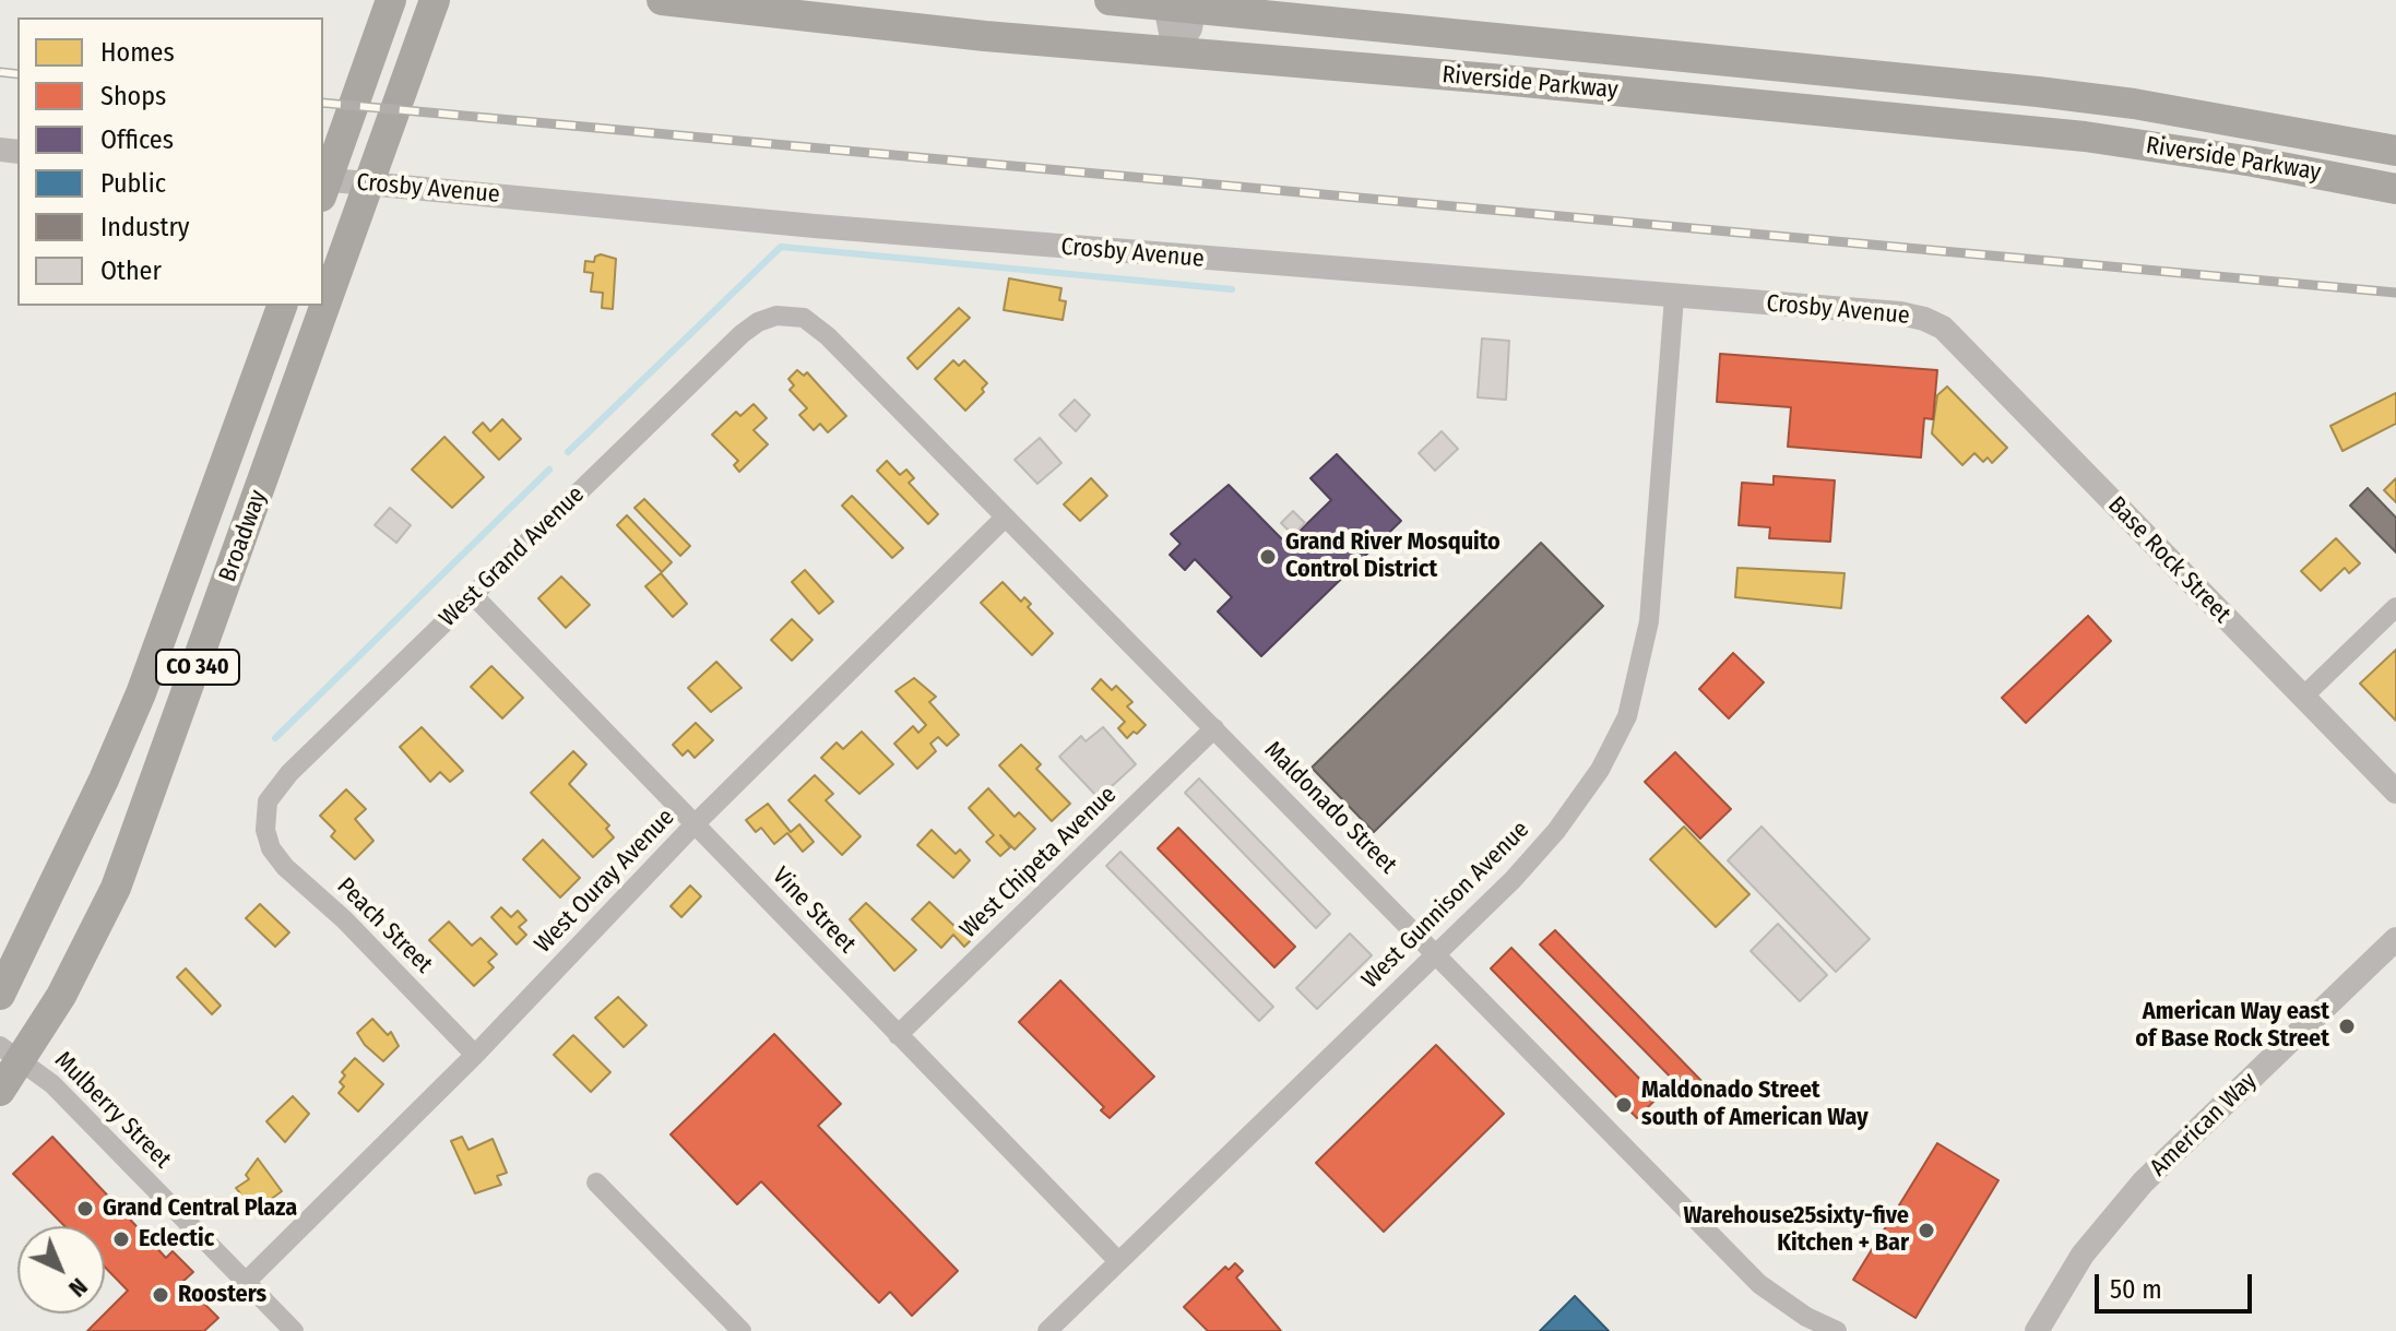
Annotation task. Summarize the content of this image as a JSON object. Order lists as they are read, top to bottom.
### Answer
{
  "streets": {
    "main road": ["Riverside Parkway", "Broadway", "CO 340"],
    "street": [
      "Crosby Avenue",
      "West Grand Avenue",
      "Base Rock Street",
      "Maldonado Street",
      "West Chipeta Avenue",
      "West Ouray Avenue",
      "West Gunnison Avenue",
      "Vine Street",
      "Peach Street",
      "Mulberry Street",
      "American Way"
    ]
  },
  "crossings": [
    ["Crosby Avenue", "Base Rock Street"],
    ["Crosby Avenue", "West Gunnison Avenue"],
    ["Broadway", "CO 340"],
    ["Broadway", "Mulberry Street"],
    ["West Grand Avenue", "Maldonado Street"],
    ["West Grand Avenue", "Vine Street"],
    ["West Grand Avenue", "Peach Street"],
    ["CO 340", "Mulberry Street"],
    ["Maldonado Street", "West Chipeta Avenue"],
    ["Maldonado Street", "West Ouray Avenue"],
    ["Maldonado Street", "West Gunnison Avenue"],
    ["West Chipeta Avenue", "Vine Street"],
    ["West Ouray Avenue", "Vine Street"],
    ["West Ouray Avenue", "Peach Street"],
    ["West Ouray Avenue", "Mulberry Street"],
    ["West Gunnison Avenue", "Vine Street"]
  ],
  "places": [
    "Grand River Mosquito Control District",
    "American Way east of Base Rock Street",
    "Maldonado Street south of American Way",
    "Grand Central Plaza",
    "Warehouse25sixty-five Kitchen + Bar",
    "Eclectic",
    "Roosters"
  ],
  "legend": [
    "Homes",
    "Shops",
    "Offices",
    "Public",
    "Industry",
    "Other"
  ],
  "scale_bar": "50 m",
  "north": "bottom right"
}
